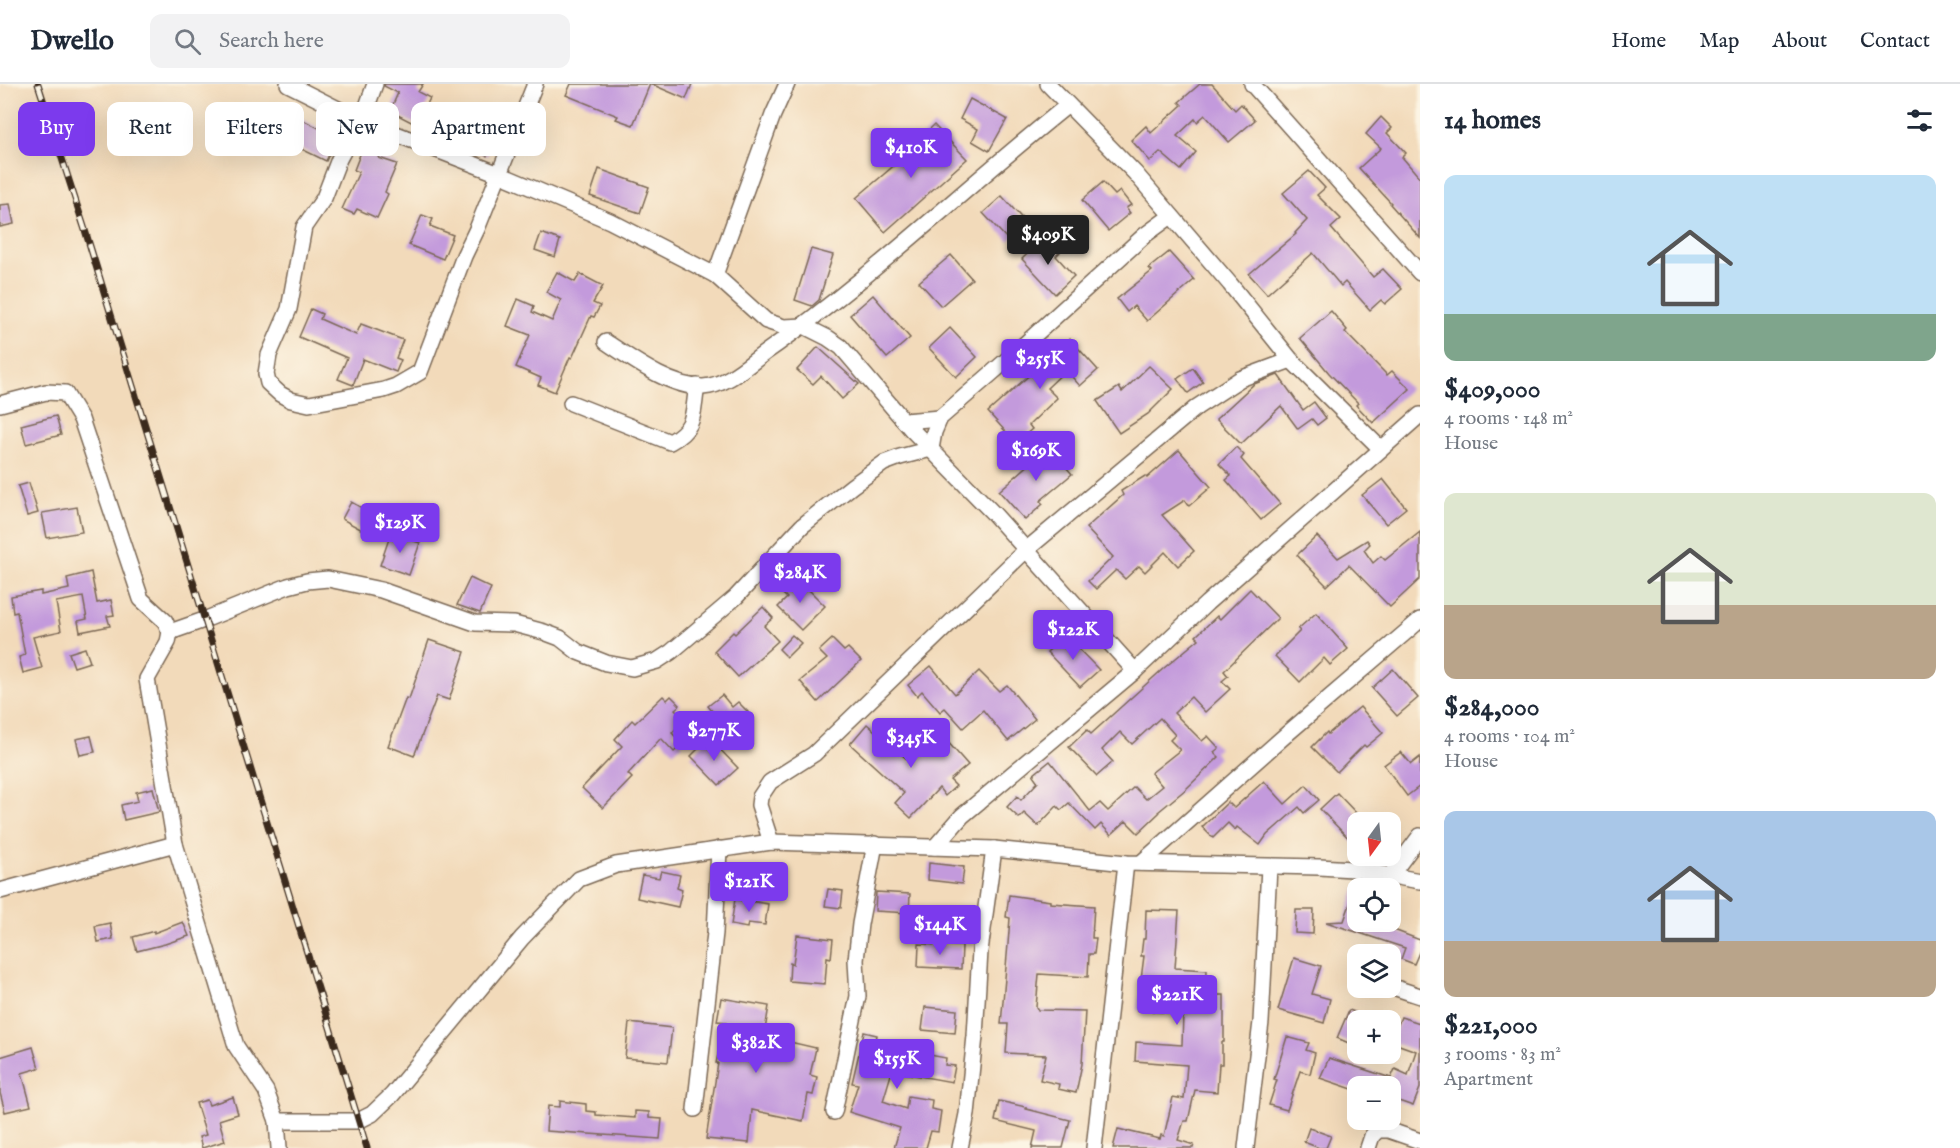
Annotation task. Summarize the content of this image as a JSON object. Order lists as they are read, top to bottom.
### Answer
{
  "north": "bottom",
  "page": {
    "header": "Dwello",
    "search": "Search here",
    "nav": [
      "Home",
      "Map",
      "About",
      "Contact"
    ],
    "heading": "14 homes",
    "chip": [
      "Buy",
      "Rent",
      "Filters",
      "New",
      "Apartment"
    ],
    "price": [
      "$410K",
      "$409K",
      "$255K",
      "$169K",
      "$129K",
      "$284K",
      "$122K",
      "$277K",
      "$345K",
      "$121K",
      "$144K",
      "$221K",
      "$382K",
      "$155K"
    ],
    "list": [
      {
        "name": "$409,000",
        "note": "4 rooms · 148 m² · House"
      },
      {
        "name": "$284,000",
        "note": "4 rooms · 104 m² · House"
      },
      {
        "name": "$221,000",
        "note": "3 rooms · 83 m² · Apartment"
      }
    ],
    "map_buttons": ["+", "−"]
  }
}
